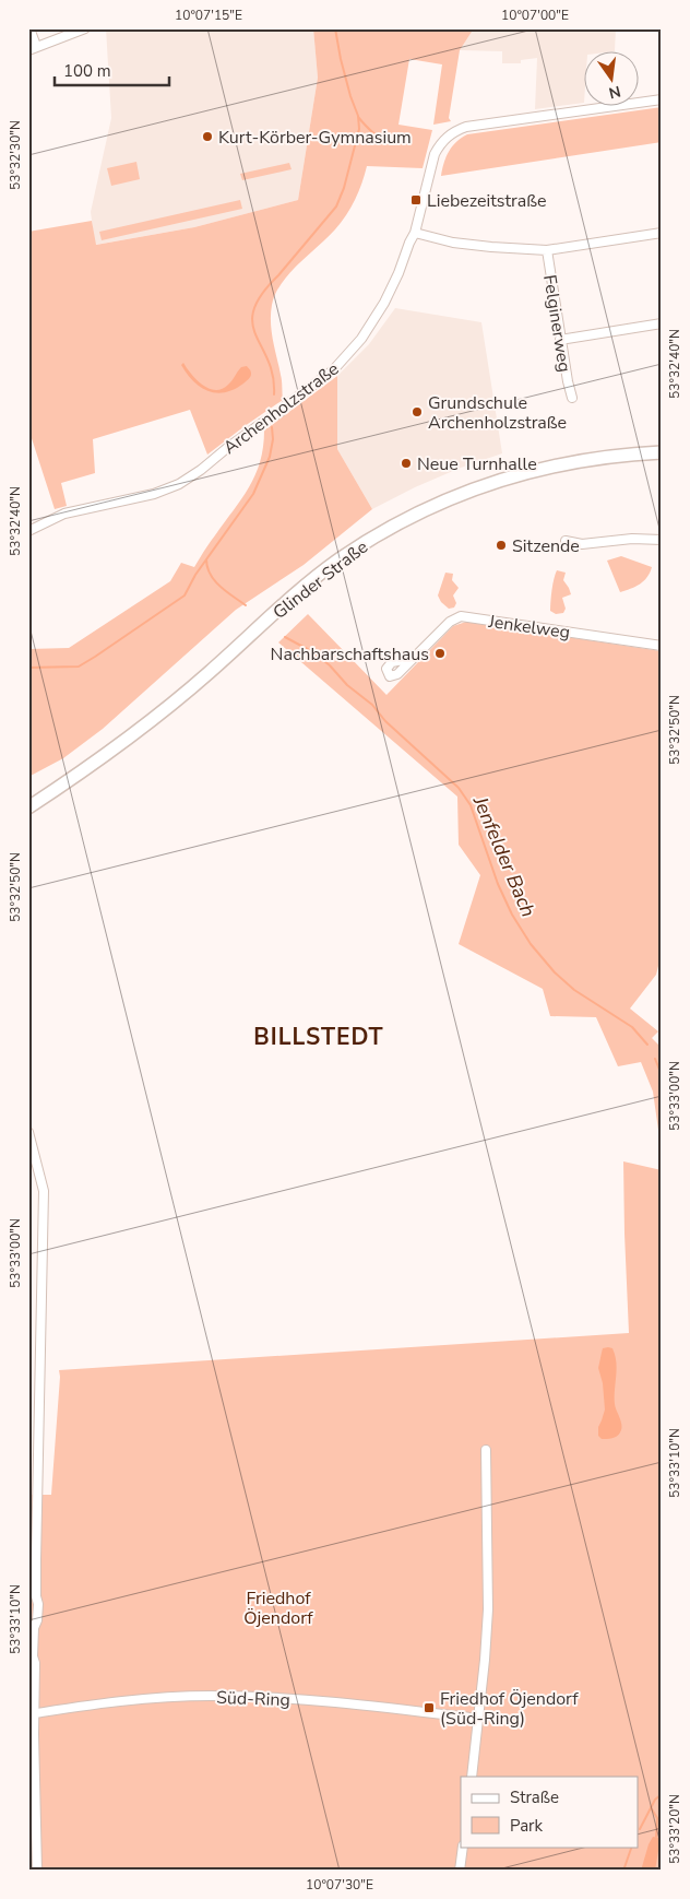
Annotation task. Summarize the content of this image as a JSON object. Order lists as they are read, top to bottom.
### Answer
{
  "streets": {
    "main road": ["Glinder Straße"],
    "street": [
      "Felginerweg",
      "Archenholzstraße",
      "Jenkelweg",
      "Süd-Ring"
    ]
  },
  "districts": ["BILLSTEDT"],
  "water": ["Jenfelder Bach"],
  "parks": ["Friedhof Öjendorf"],
  "places": {
    "other": [
      "Kurt-Körber-Gymnasium",
      "Grundschule Archenholzstraße",
      "Neue Turnhalle",
      "Sitzende",
      "Nachbarschaftshaus"
    ],
    "transit": ["Liebezeitstraße", "Friedhof Öjendorf (Süd-Ring)"]
  },
  "legend": ["Straße", "Park"],
  "scale_bar": "100 m",
  "north": "bottom",
  "coordinates": [
    "10°07'15\"E",
    "10°07'00\"E",
    "53°32'30\"N",
    "53°32'40\"N",
    "53°32'50\"N",
    "53°33'00\"N",
    "53°33'10\"N",
    "53°33'20\"N",
    "10°07'30\"E"
  ]
}
